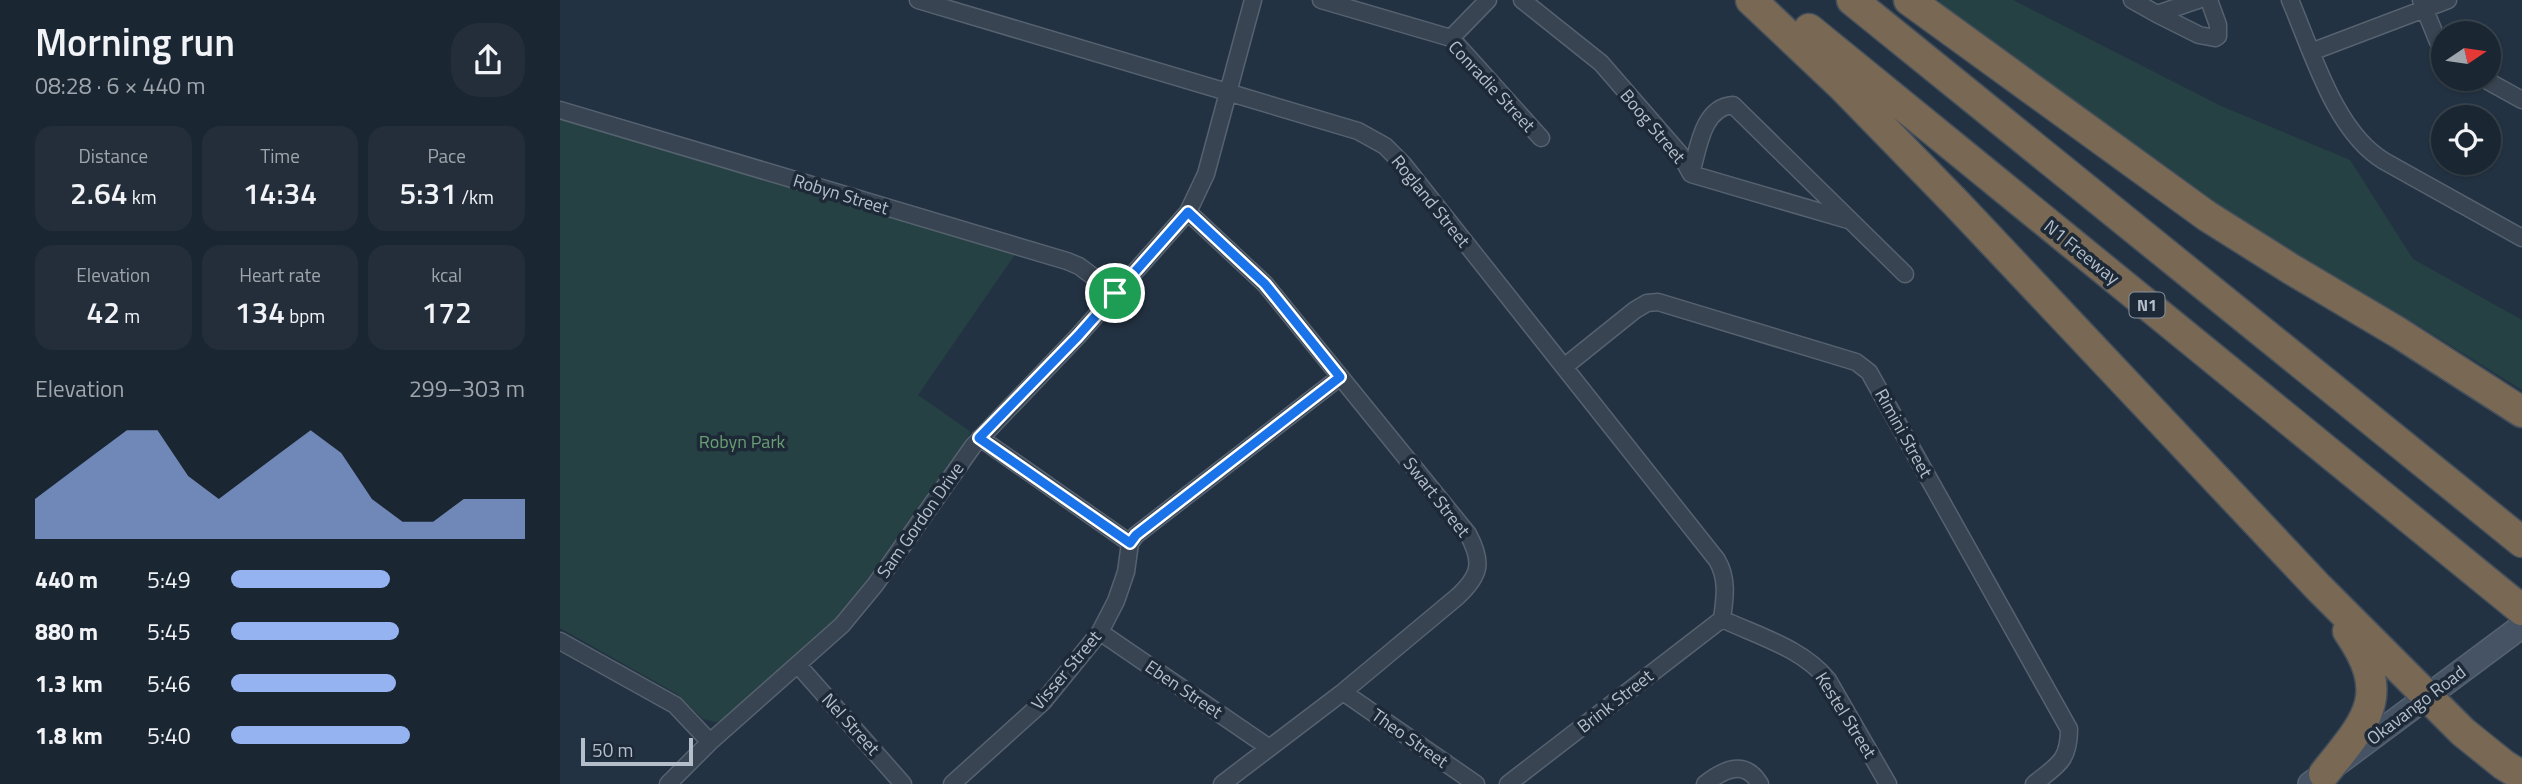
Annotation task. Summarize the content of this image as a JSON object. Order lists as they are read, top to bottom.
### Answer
{
  "streets": {
    "highway": ["N1 Freeway", "N1"],
    "main road": ["Okavango Road"],
    "street": [
      "Conradie Street",
      "Boog Street",
      "Robyn Street",
      "Rogland Street",
      "Rimini Street",
      "Swart Street",
      "Sam Gordon Drive",
      "Visser Street",
      "Eben Street",
      "Brink Street",
      "Kestel Street",
      "Nel Street",
      "Theo Street"
    ]
  },
  "crossings": [
    ["Robyn Street", "Sam Gordon Drive"],
    ["Rogland Street", "Rimini Street"],
    ["Rogland Street", "Sam Gordon Drive"],
    ["Rogland Street", "Brink Street"],
    ["Rogland Street", "Kestel Street"],
    ["Swart Street", "Sam Gordon Drive"],
    ["Swart Street", "Eben Street"],
    ["Swart Street", "Theo Street"],
    ["Sam Gordon Drive", "Nel Street"],
    ["Visser Street", "Eben Street"],
    ["Brink Street", "Kestel Street"]
  ],
  "parks": ["Robyn Park"],
  "scale_bar": "50 m",
  "north": "right",
  "page": {
    "heading": ["Morning run", "08:28 · 6 × 440 m"],
    "stats": [
      ["Distance", "2.64 km"],
      ["Time", "14:34"],
      ["Pace", "5:31 /km"],
      ["Elevation", "42 m"],
      ["Heart rate", "134 bpm"],
      ["kcal", "172"]
    ],
    "chart": ["Elevation", "299–303 m"],
    "list": [
      {
        "name": "440 m",
        "note": "5:49"
      },
      {
        "name": "880 m",
        "note": "5:45"
      },
      {
        "name": "1.3 km",
        "note": "5:46"
      },
      {
        "name": "1.8 km",
        "note": "5:40"
      }
    ],
    "scale": "50 m"
  }
}
